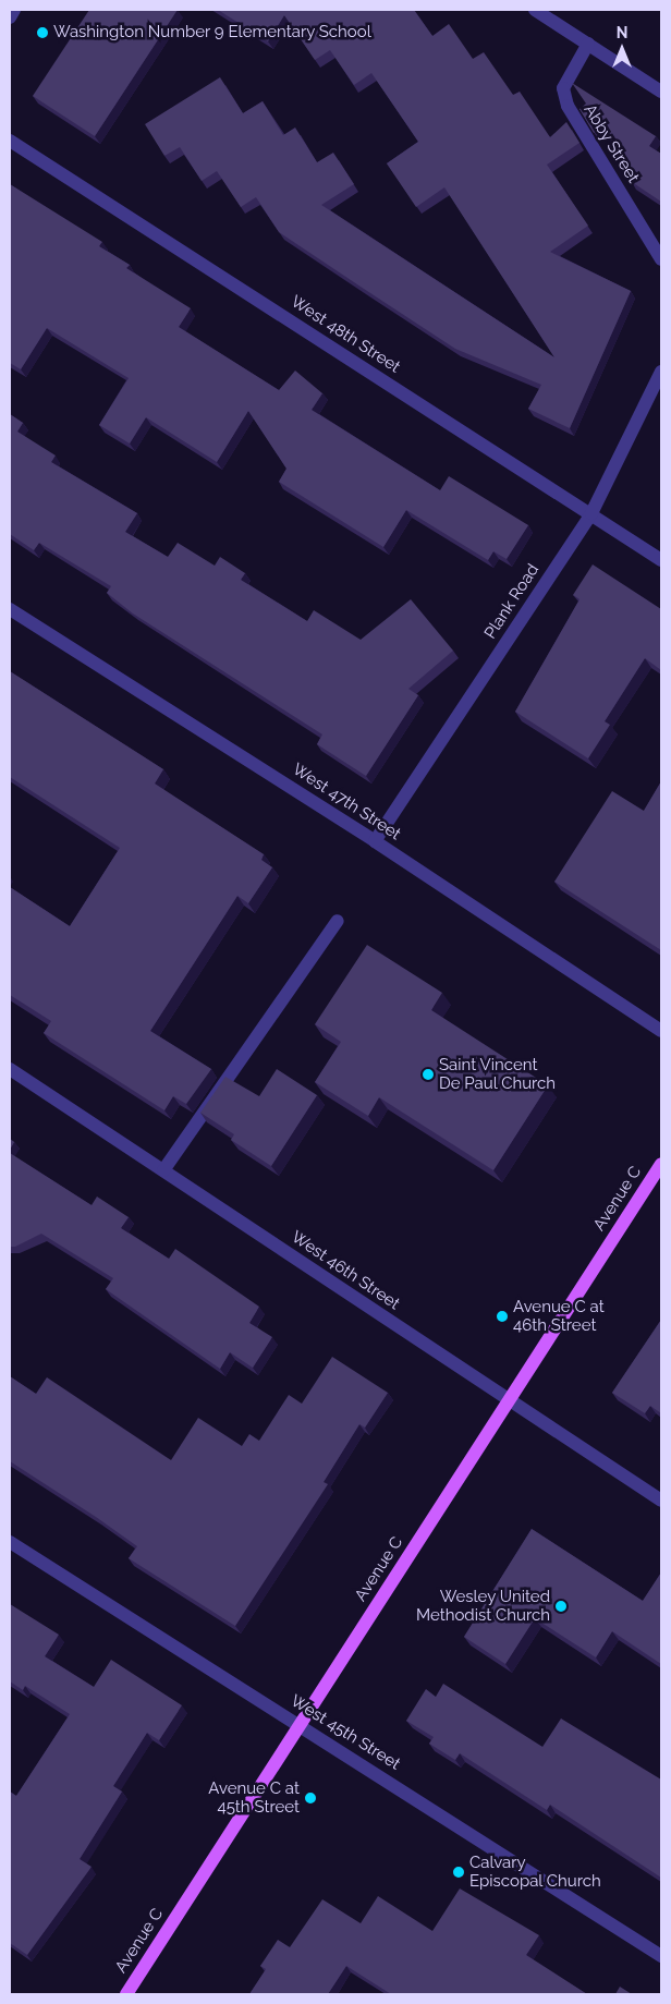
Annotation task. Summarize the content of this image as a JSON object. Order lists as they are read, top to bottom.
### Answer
{
  "streets": {
    "main road": ["Avenue C"],
    "street": [
      "Abby Street",
      "West 48th Street",
      "Plank Road",
      "West 47th Street",
      "West 46th Street",
      "West 45th Street"
    ]
  },
  "crossings": [
    ["West 48th Street", "Plank Road"],
    ["Plank Road", "West 47th Street"],
    ["Avenue C", "West 46th Street"],
    ["Avenue C", "West 45th Street"]
  ],
  "places": [
    "Washington Number 9 Elementary School",
    "Saint Vincent De Paul Church",
    "Avenue C at 46th Street",
    "Wesley United Methodist Church",
    "Avenue C at 45th Street",
    "Calvary Episcopal Church"
  ],
  "north": "top"
}
